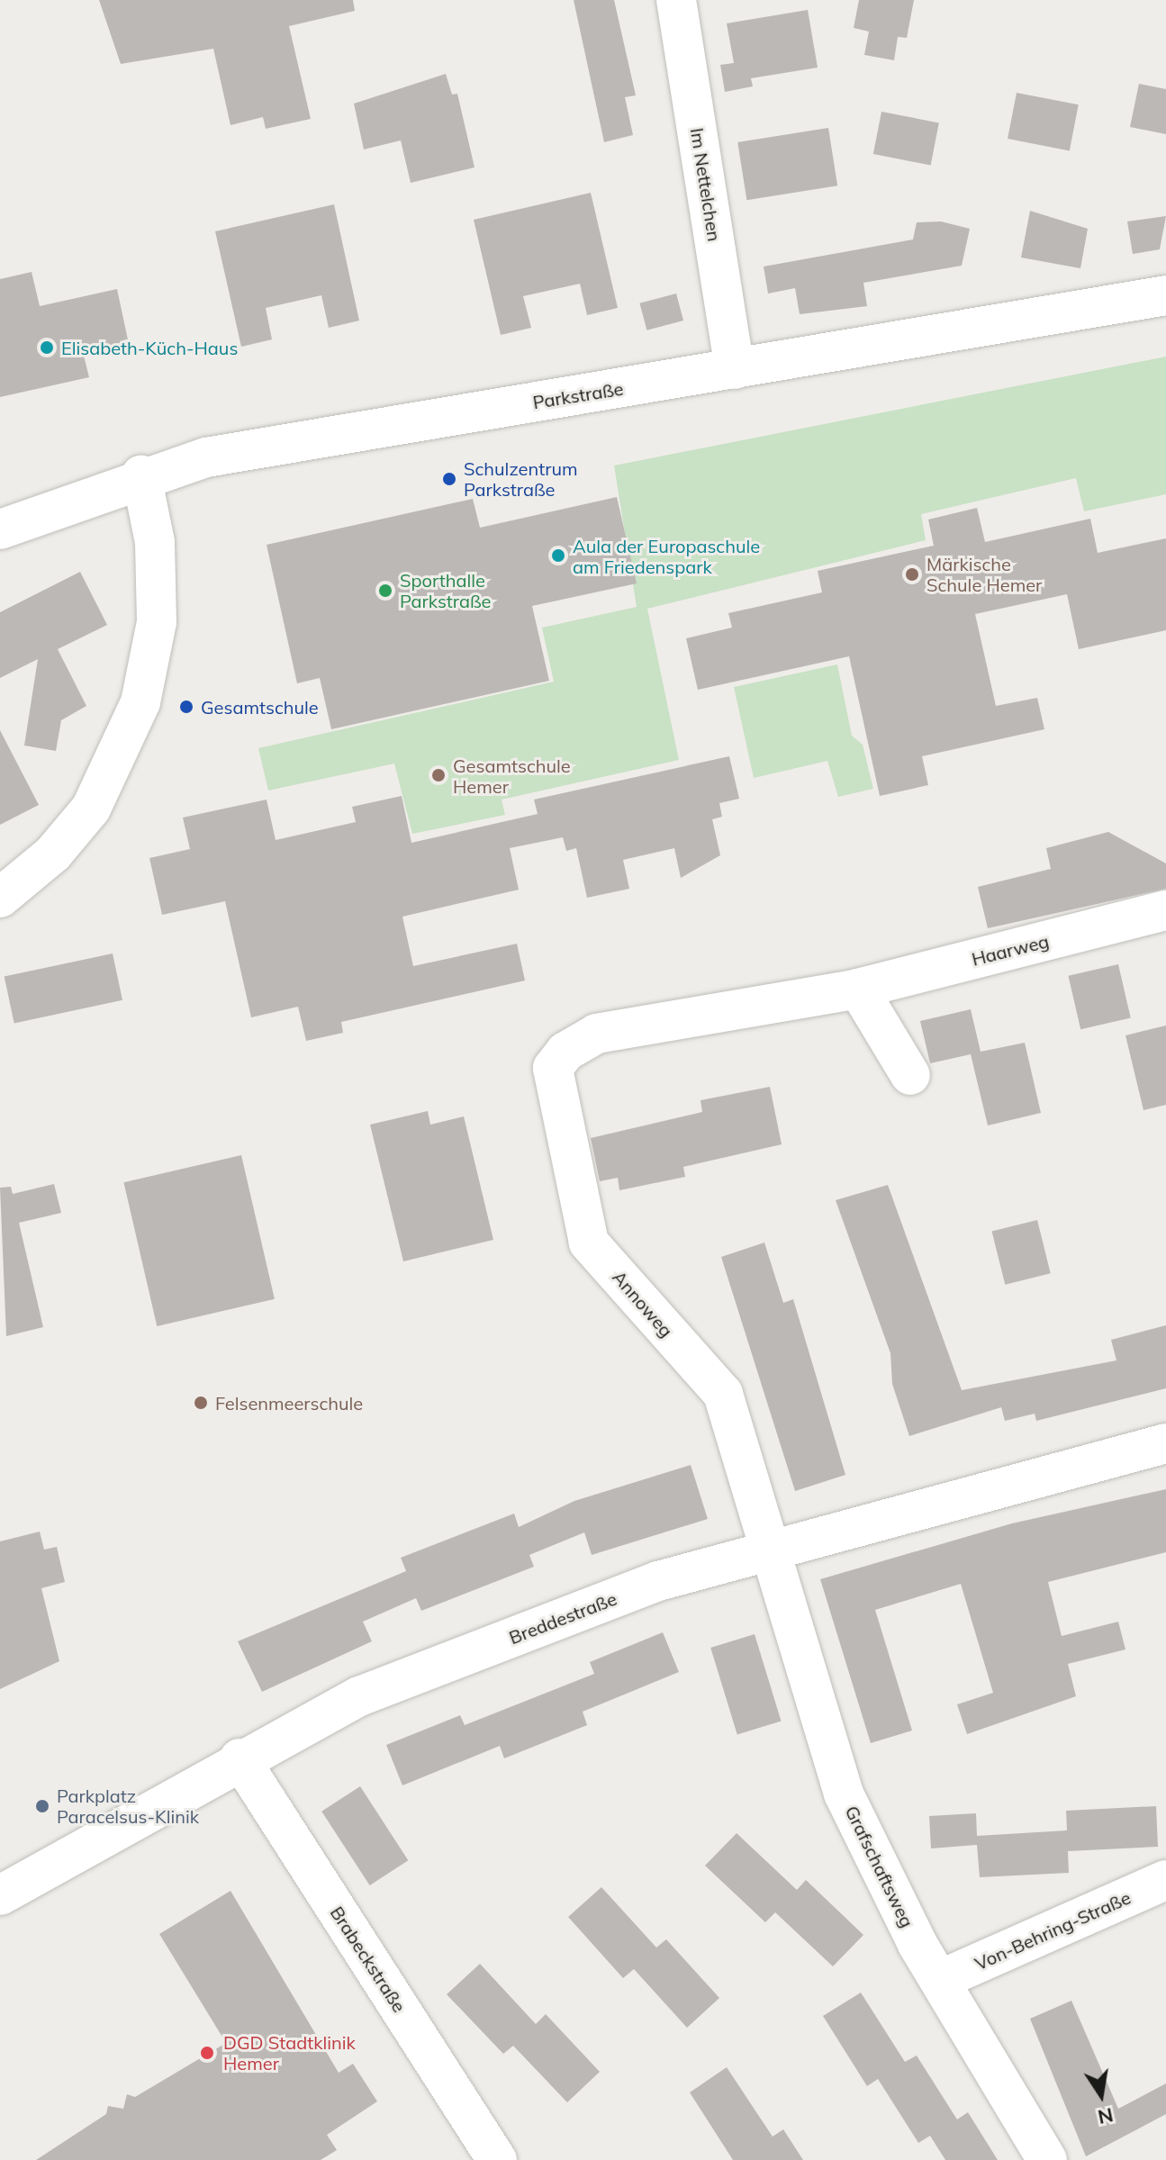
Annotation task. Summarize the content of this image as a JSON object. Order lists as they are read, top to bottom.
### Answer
{
  "streets": {
    "street": [
      "Im Nettelchen",
      "Parkstraße",
      "Haarweg",
      "Annoweg",
      "Breddestraße",
      "Grafschaftsweg",
      "Von-Behring-Straße",
      "Brabeckstraße"
    ]
  },
  "crossings": [
    ["Im Nettelchen", "Parkstraße"],
    ["Haarweg", "Annoweg"],
    ["Annoweg", "Breddestraße"],
    ["Annoweg", "Grafschaftsweg"],
    ["Breddestraße", "Grafschaftsweg"],
    ["Breddestraße", "Brabeckstraße"],
    ["Grafschaftsweg", "Von-Behring-Straße"]
  ],
  "places": [
    "Elisabeth-Küch-Haus",
    "Schulzentrum Parkstraße",
    "Aula der Europaschule am Friedenspark",
    "Märkische Schule Hemer",
    "Sporthalle Parkstraße",
    "Gesamtschule",
    "Gesamtschule Hemer",
    "Felsenmeerschule",
    "Parkplatz Paracelsus-Klinik",
    "DGD Stadtklinik Hemer"
  ],
  "north": "bottom"
}
